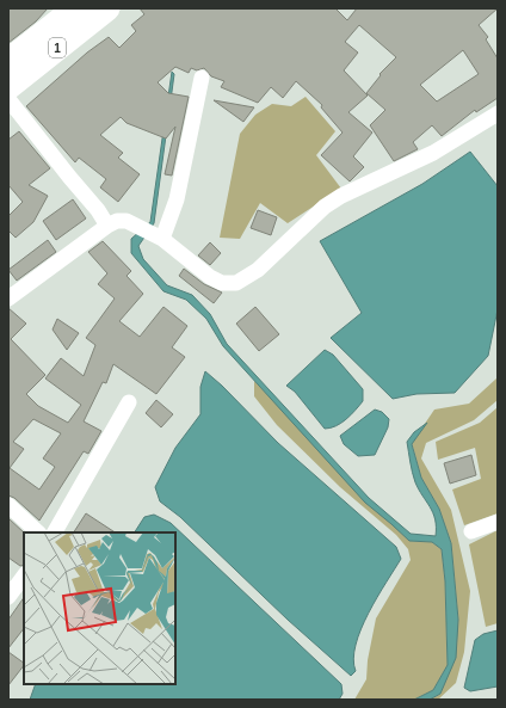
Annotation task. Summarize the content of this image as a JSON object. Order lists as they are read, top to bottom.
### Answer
{
  "streets": {
    "highway": ["1"]
  }
}
